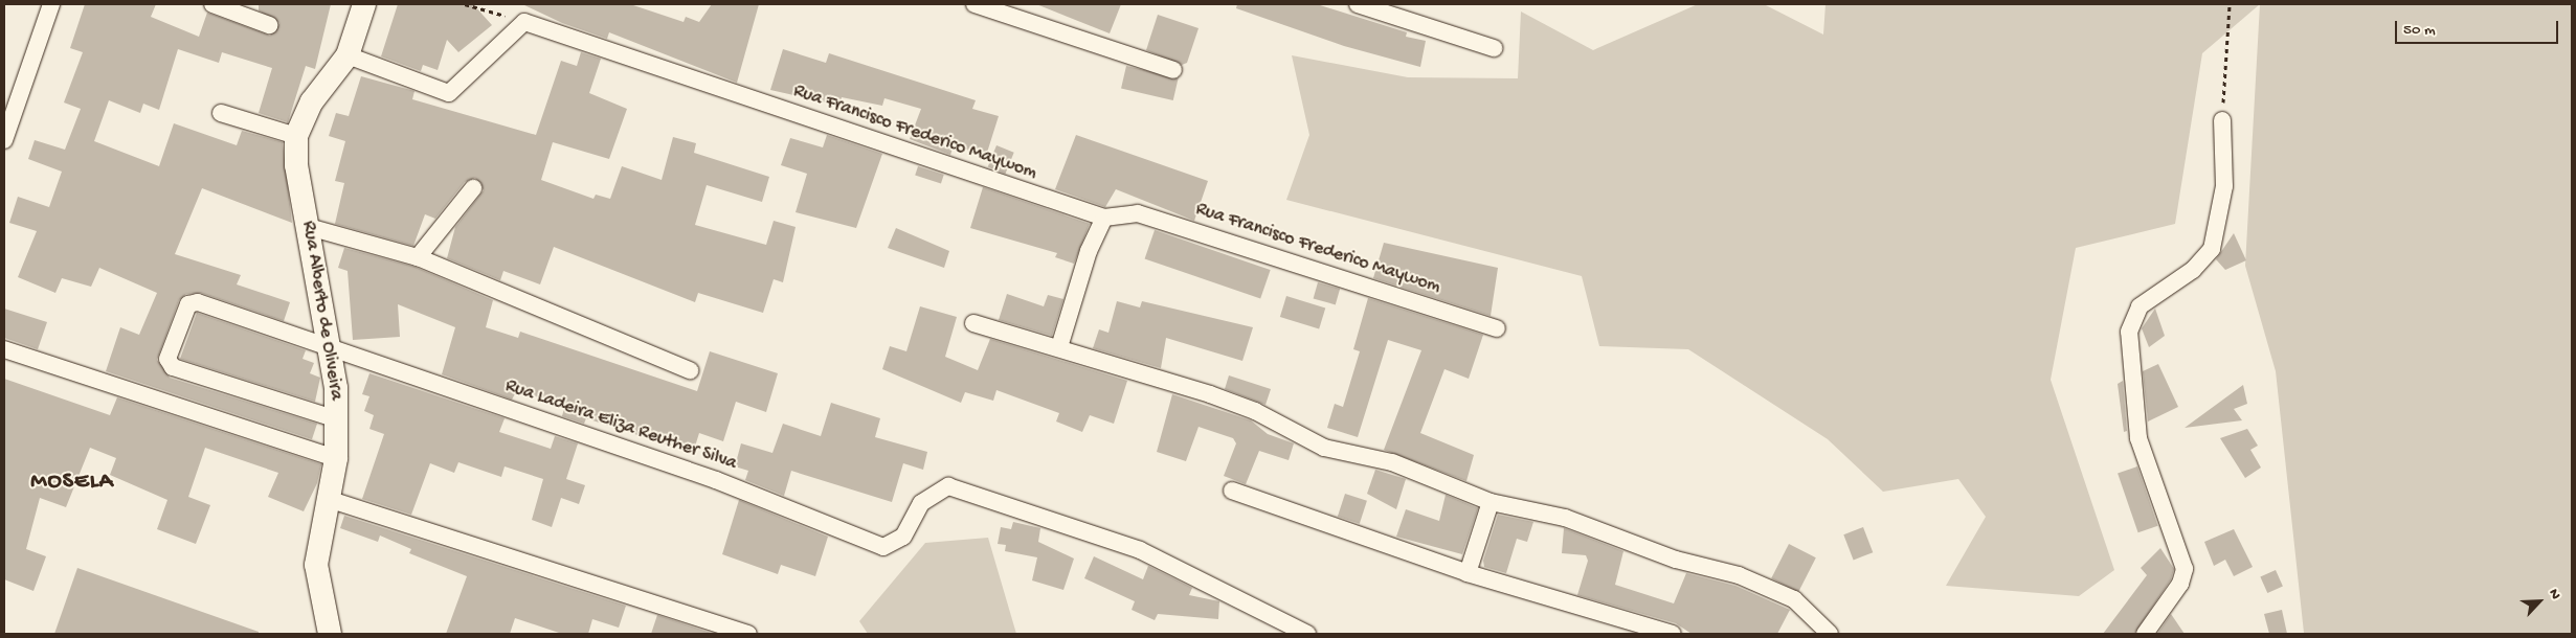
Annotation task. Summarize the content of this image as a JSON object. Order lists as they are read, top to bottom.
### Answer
{
  "streets": {
    "street": ["Rua Francisco Frederico Maywom", "Rua Alberto de Oliveira", "Rua Ladeira Eliza Reuther Silva"]
  },
  "crossings": [
    ["Rua Alberto de Oliveira", "Rua Ladeira Eliza Reuther Silva"]
  ],
  "districts": ["MOSELA"],
  "scale_bar": "50 m",
  "north": "top right"
}
